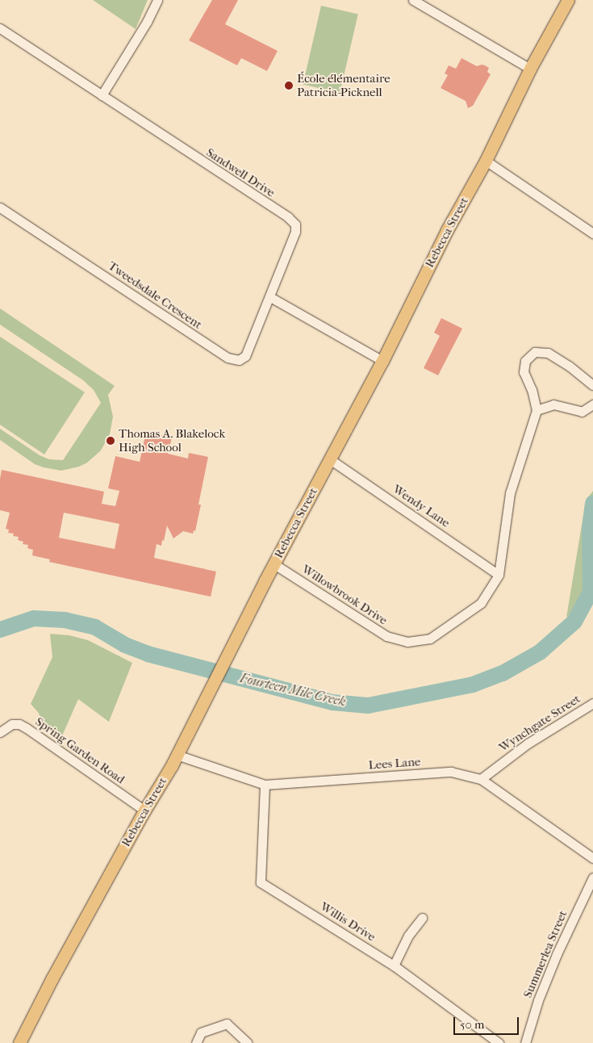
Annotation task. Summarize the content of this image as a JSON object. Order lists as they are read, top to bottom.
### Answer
{
  "streets": {
    "main road": ["Rebecca Street"],
    "street": [
      "Sandwell Drive",
      "Tweedsdale Crescent",
      "Wendy Lane",
      "Willowbrook Drive",
      "Wynchgate Street",
      "Spring Garden Road",
      "Lees Lane",
      "Willis Drive",
      "Summerlea Street"
    ]
  },
  "crossings": [
    ["Sandwell Drive", "Tweedsdale Crescent"],
    ["Rebecca Street", "Wendy Lane"],
    ["Rebecca Street", "Willowbrook Drive"],
    ["Rebecca Street", "Spring Garden Road"],
    ["Rebecca Street", "Lees Lane"],
    ["Wendy Lane", "Willowbrook Drive"],
    ["Wynchgate Street", "Lees Lane"],
    ["Lees Lane", "Willis Drive"]
  ],
  "water": ["Fourteen Mile Creek"],
  "places": ["École élémentaire Patricia-Picknell", "Thomas A. Blakelock High School"],
  "scale_bar": "50 m"
}
